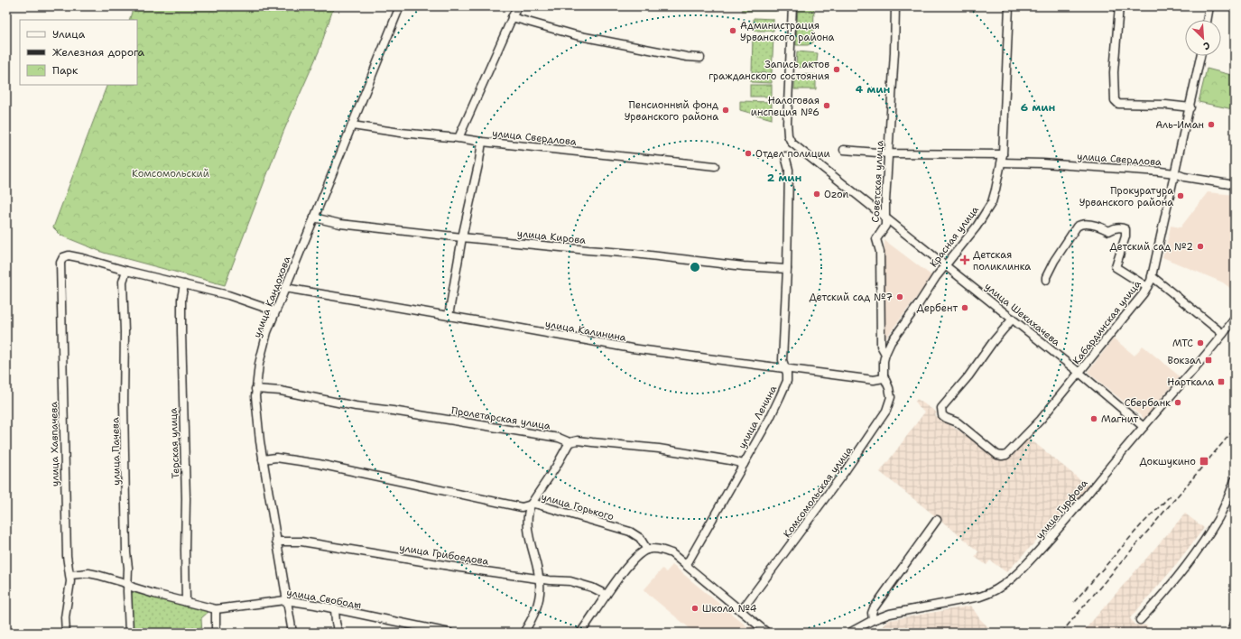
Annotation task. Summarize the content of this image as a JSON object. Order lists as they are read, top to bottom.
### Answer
{
  "streets": {
    "street": [
      "улица Свердлова",
      "Советская улица",
      "улица Кирова",
      "Красная улица",
      "улица Кандохова",
      "улица Шекихачева",
      "Кабардинская улица",
      "улица Калинина",
      "улица Ленина",
      "Пролетарская улица",
      "Терская улица",
      "улица Хавпачева",
      "улица Пачева",
      "Комсомольская улица",
      "улица Горького",
      "улица Гурфова",
      "улица Грибоедова",
      "улица Свободы"
    ]
  },
  "crossings": [
    ["улица Свердлова", "Красная улица"],
    ["улица Свердлова", "улица Кандохова"],
    ["улица Свердлова", "Кабардинская улица"],
    ["Советская улица", "Красная улица"],
    ["Советская улица", "улица Шекихачева"],
    ["улица Кирова", "улица Кандохова"],
    ["улица Кирова", "улица Ленина"],
    ["Красная улица", "улица Шекихачева"],
    ["Красная улица", "улица Калинина"],
    ["Красная улица", "Комсомольская улица"],
    ["улица Кандохова", "улица Калинина"],
    ["улица Кандохова", "Пролетарская улица"],
    ["улица Кандохова", "улица Горького"],
    ["улица Кандохова", "улица Грибоедова"],
    ["улица Кандохова", "улица Свободы"],
    ["улица Шекихачева", "Кабардинская улица"],
    ["улица Шекихачева", "улица Гурфова"],
    ["улица Калинина", "улица Ленина"],
    ["улица Калинина", "Комсомольская улица"],
    ["улица Ленина", "Пролетарская улица"],
    ["Терская улица", "улица Свободы"],
    ["улица Хавпачева", "улица Пачева"],
    ["улица Хавпачева", "улица Свободы"],
    ["улица Пачева", "улица Свободы"]
  ],
  "parks": ["Комсомольский"],
  "places": {
    "other": [
      "Администрация Урванского района",
      "Запись актов гражданского состояния",
      "Налоговая инспеция №6",
      "Пенсионный фонд Урванского района",
      "Аль-Иман",
      "Отдел полиции",
      "Ozon",
      "Прокуратура Урванского района",
      "Детский сад №2",
      "Детский сад №7",
      "Дербент",
      "МТС",
      "Сбербанк",
      "Магнит",
      "Школа №4"
    ],
    "health": ["Детская поликлинка"],
    "transit": ["Вокзал", "Нарткала", "Докшукино"]
  },
  "legend": ["Улица", "Железная дорога", "Парк"],
  "north": "bottom right",
  "rings": ["4 мин", "6 мин", "2 мин"]
}
